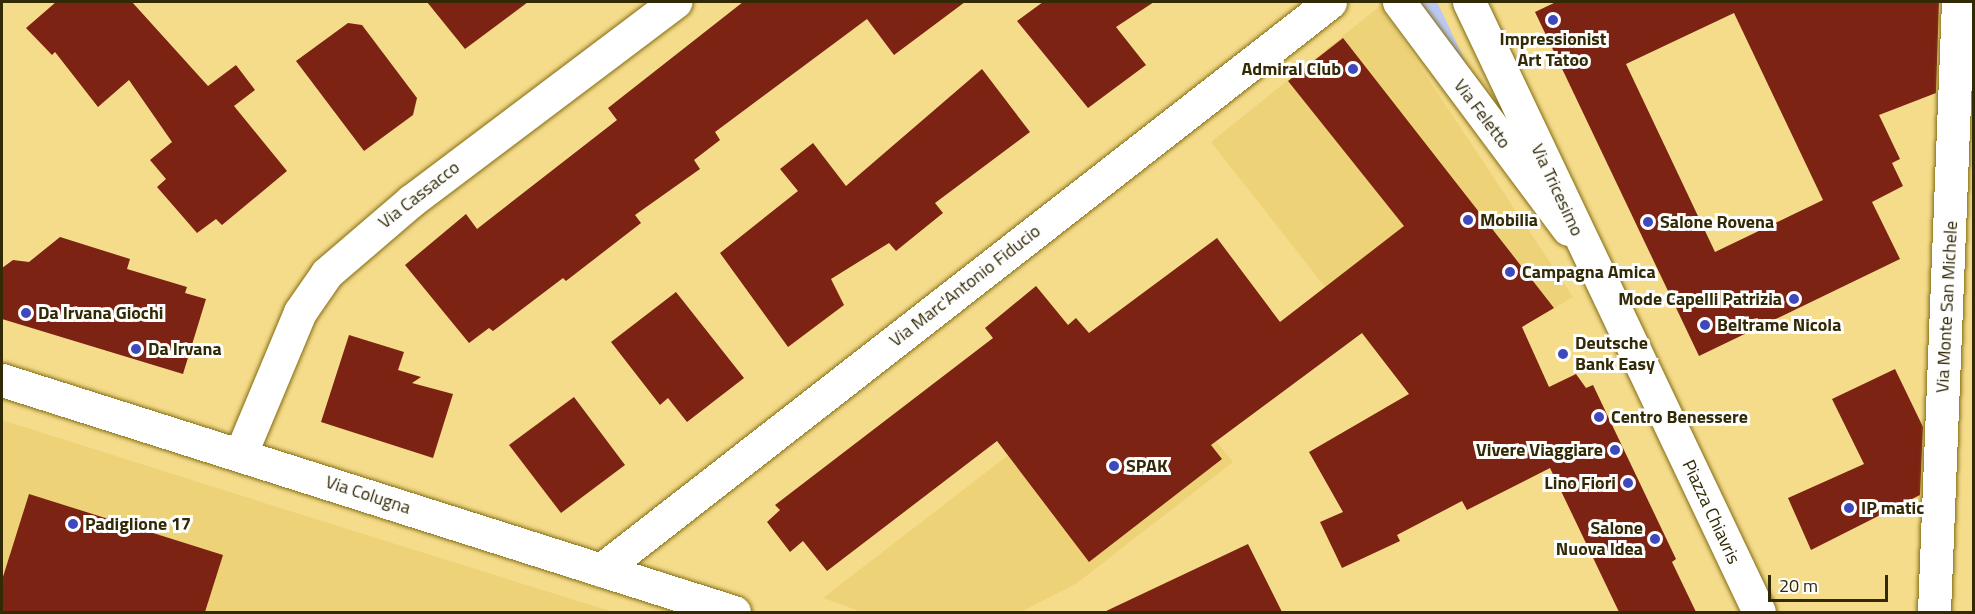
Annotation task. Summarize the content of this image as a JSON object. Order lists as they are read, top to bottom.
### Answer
{
  "streets": {
    "street": [
      "Via Feletto",
      "Via Tricesimo",
      "Via Cassacco",
      "Via Marc'Antonio Fiducio",
      "Via Monte San Michele",
      "Via Colugna",
      "Piazza Chiavris"
    ]
  },
  "crossings": [
    ["Via Feletto", "Via Tricesimo"],
    ["Via Tricesimo", "Piazza Chiavris"],
    ["Via Cassacco", "Via Colugna"],
    ["Via Marc'Antonio Fiducio", "Via Colugna"]
  ],
  "places": [
    "Impressionist Art Tatoo",
    "Admiral Club",
    "Mobilia",
    "Salone Rovena",
    "Campagna Amica",
    "Mode Capelli Patrizia",
    "Da Irvana Giochi",
    "Beltrame Nicola",
    "Da Irvana",
    "Deutsche Bank Easy",
    "Centro Benessere",
    "Vivere Viaggiare",
    "SPAK",
    "Lino Fiori",
    "IP matic",
    "Padiglione 17",
    "Salone Nuova Idea"
  ],
  "scale_bar": "20 m"
}
